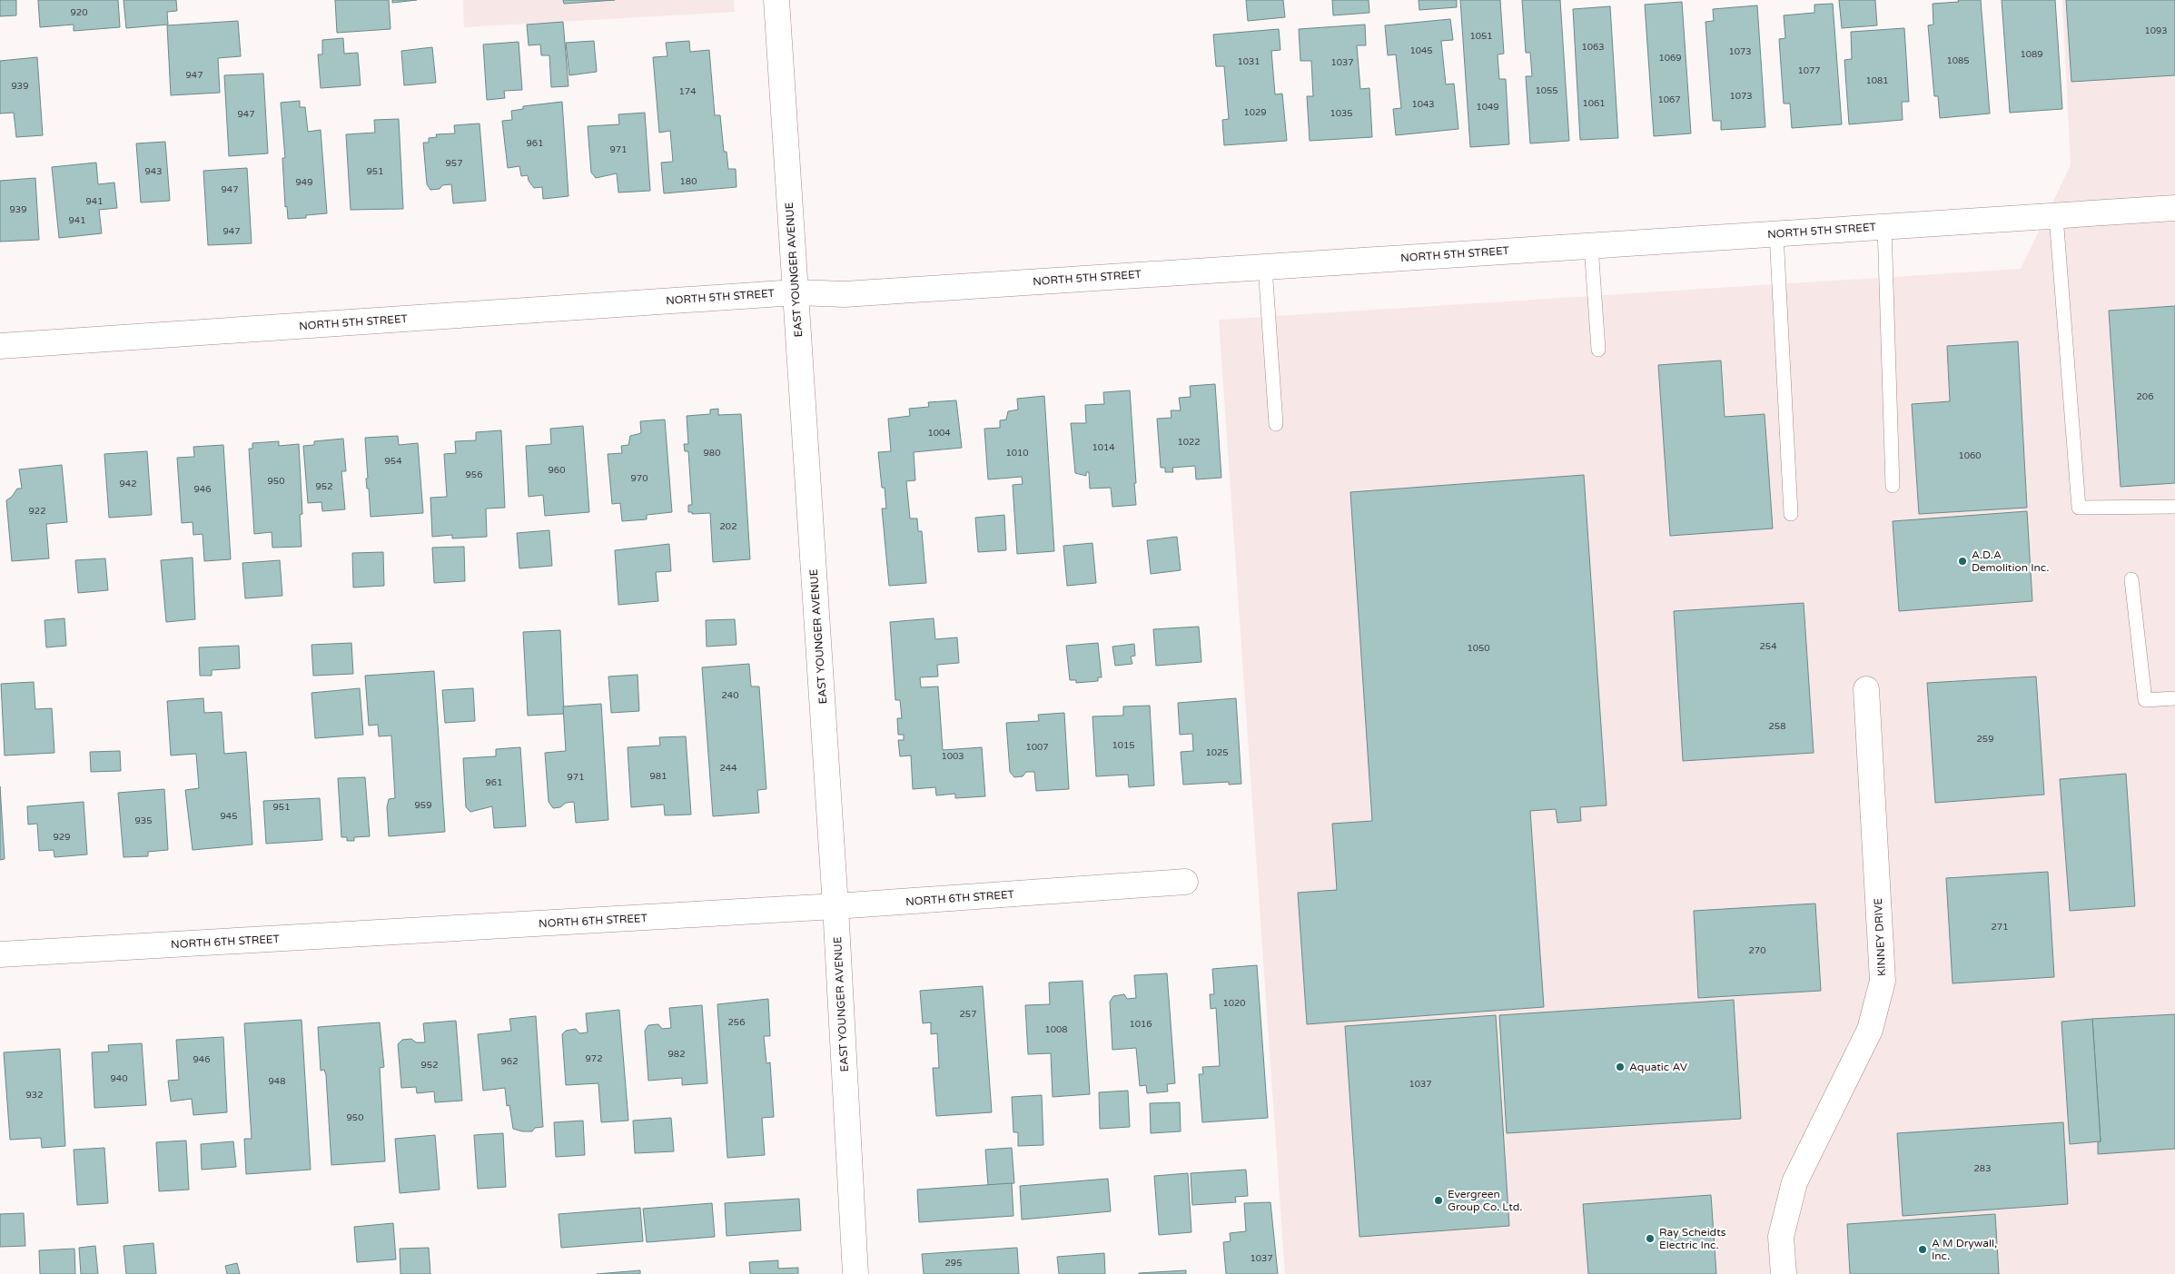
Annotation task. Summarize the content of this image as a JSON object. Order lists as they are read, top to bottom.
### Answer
{
  "streets": {
    "street": [
      "NORTH 5TH STREET",
      "EAST YOUNGER AVENUE",
      "NORTH 6TH STREET",
      "KINNEY DRIVE"
    ]
  },
  "crossings": [
    ["NORTH 5TH STREET", "EAST YOUNGER AVENUE"],
    ["EAST YOUNGER AVENUE", "NORTH 6TH STREET"]
  ],
  "places": [
    "A.D.A Demolition Inc.",
    "Aquatic AV",
    "Evergreen Group Co. Ltd.",
    "Ray Scheidts Electric Inc.",
    "A M Drywall, Inc."
  ],
  "house_numbers": [
    "920",
    "1093",
    "1051",
    "1063",
    "1045",
    "1073",
    "1089",
    "1069",
    "1085",
    "1031",
    "1037",
    "1077",
    "947",
    "1081",
    "939",
    "1055",
    "174",
    "1073",
    "1067",
    "1061",
    "1043",
    "1049",
    "1029",
    "1035",
    "947",
    "961",
    "971",
    "957",
    "943",
    "951",
    "180",
    "949",
    "947",
    "941",
    "939",
    "941",
    "947",
    "206",
    "1004",
    "1022",
    "1014",
    "980",
    "1010",
    "1060",
    "954",
    "960",
    "956",
    "970",
    "950",
    "942",
    "952",
    "946",
    "922",
    "202",
    "254",
    "1050",
    "240",
    "258",
    "259",
    "1015",
    "1007",
    "1025",
    "1003",
    "244",
    "981",
    "971",
    "961",
    "959",
    "951",
    "945",
    "935",
    "929",
    "271",
    "270",
    "1020",
    "257",
    "256",
    "1016",
    "1008",
    "982",
    "972",
    "946",
    "962",
    "952",
    "940",
    "948",
    "1037",
    "932",
    "950",
    "283",
    "1037",
    "295"
  ]
}
